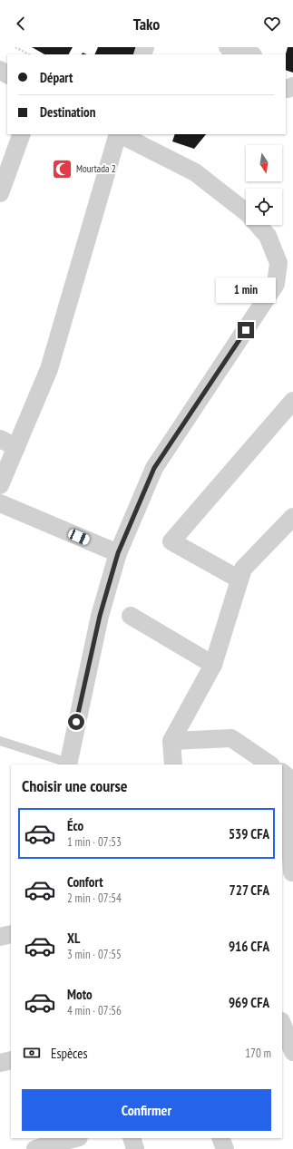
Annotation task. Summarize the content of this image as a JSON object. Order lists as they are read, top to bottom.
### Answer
{
  "places": {
    "mosque": ["Mourtada 2"]
  },
  "north": "bottom",
  "page": {
    "header": "Tako",
    "banner": ["Départ", "Destination"],
    "bubble": "1 min",
    "heading": "Choisir une course",
    "list": [
      {
        "name": "Éco",
        "note": "1 min · 07:53",
        "value": "539 CFA"
      },
      {
        "name": "Confort",
        "note": "2 min · 07:54",
        "value": "727 CFA"
      },
      {
        "name": "XL",
        "note": "3 min · 07:55",
        "value": "916 CFA"
      },
      {
        "name": "Moto",
        "note": "4 min · 07:56",
        "value": "969 CFA"
      }
    ],
    "pay": ["Espèces", "170 m"],
    "buttons": "Confirmer"
  }
}
